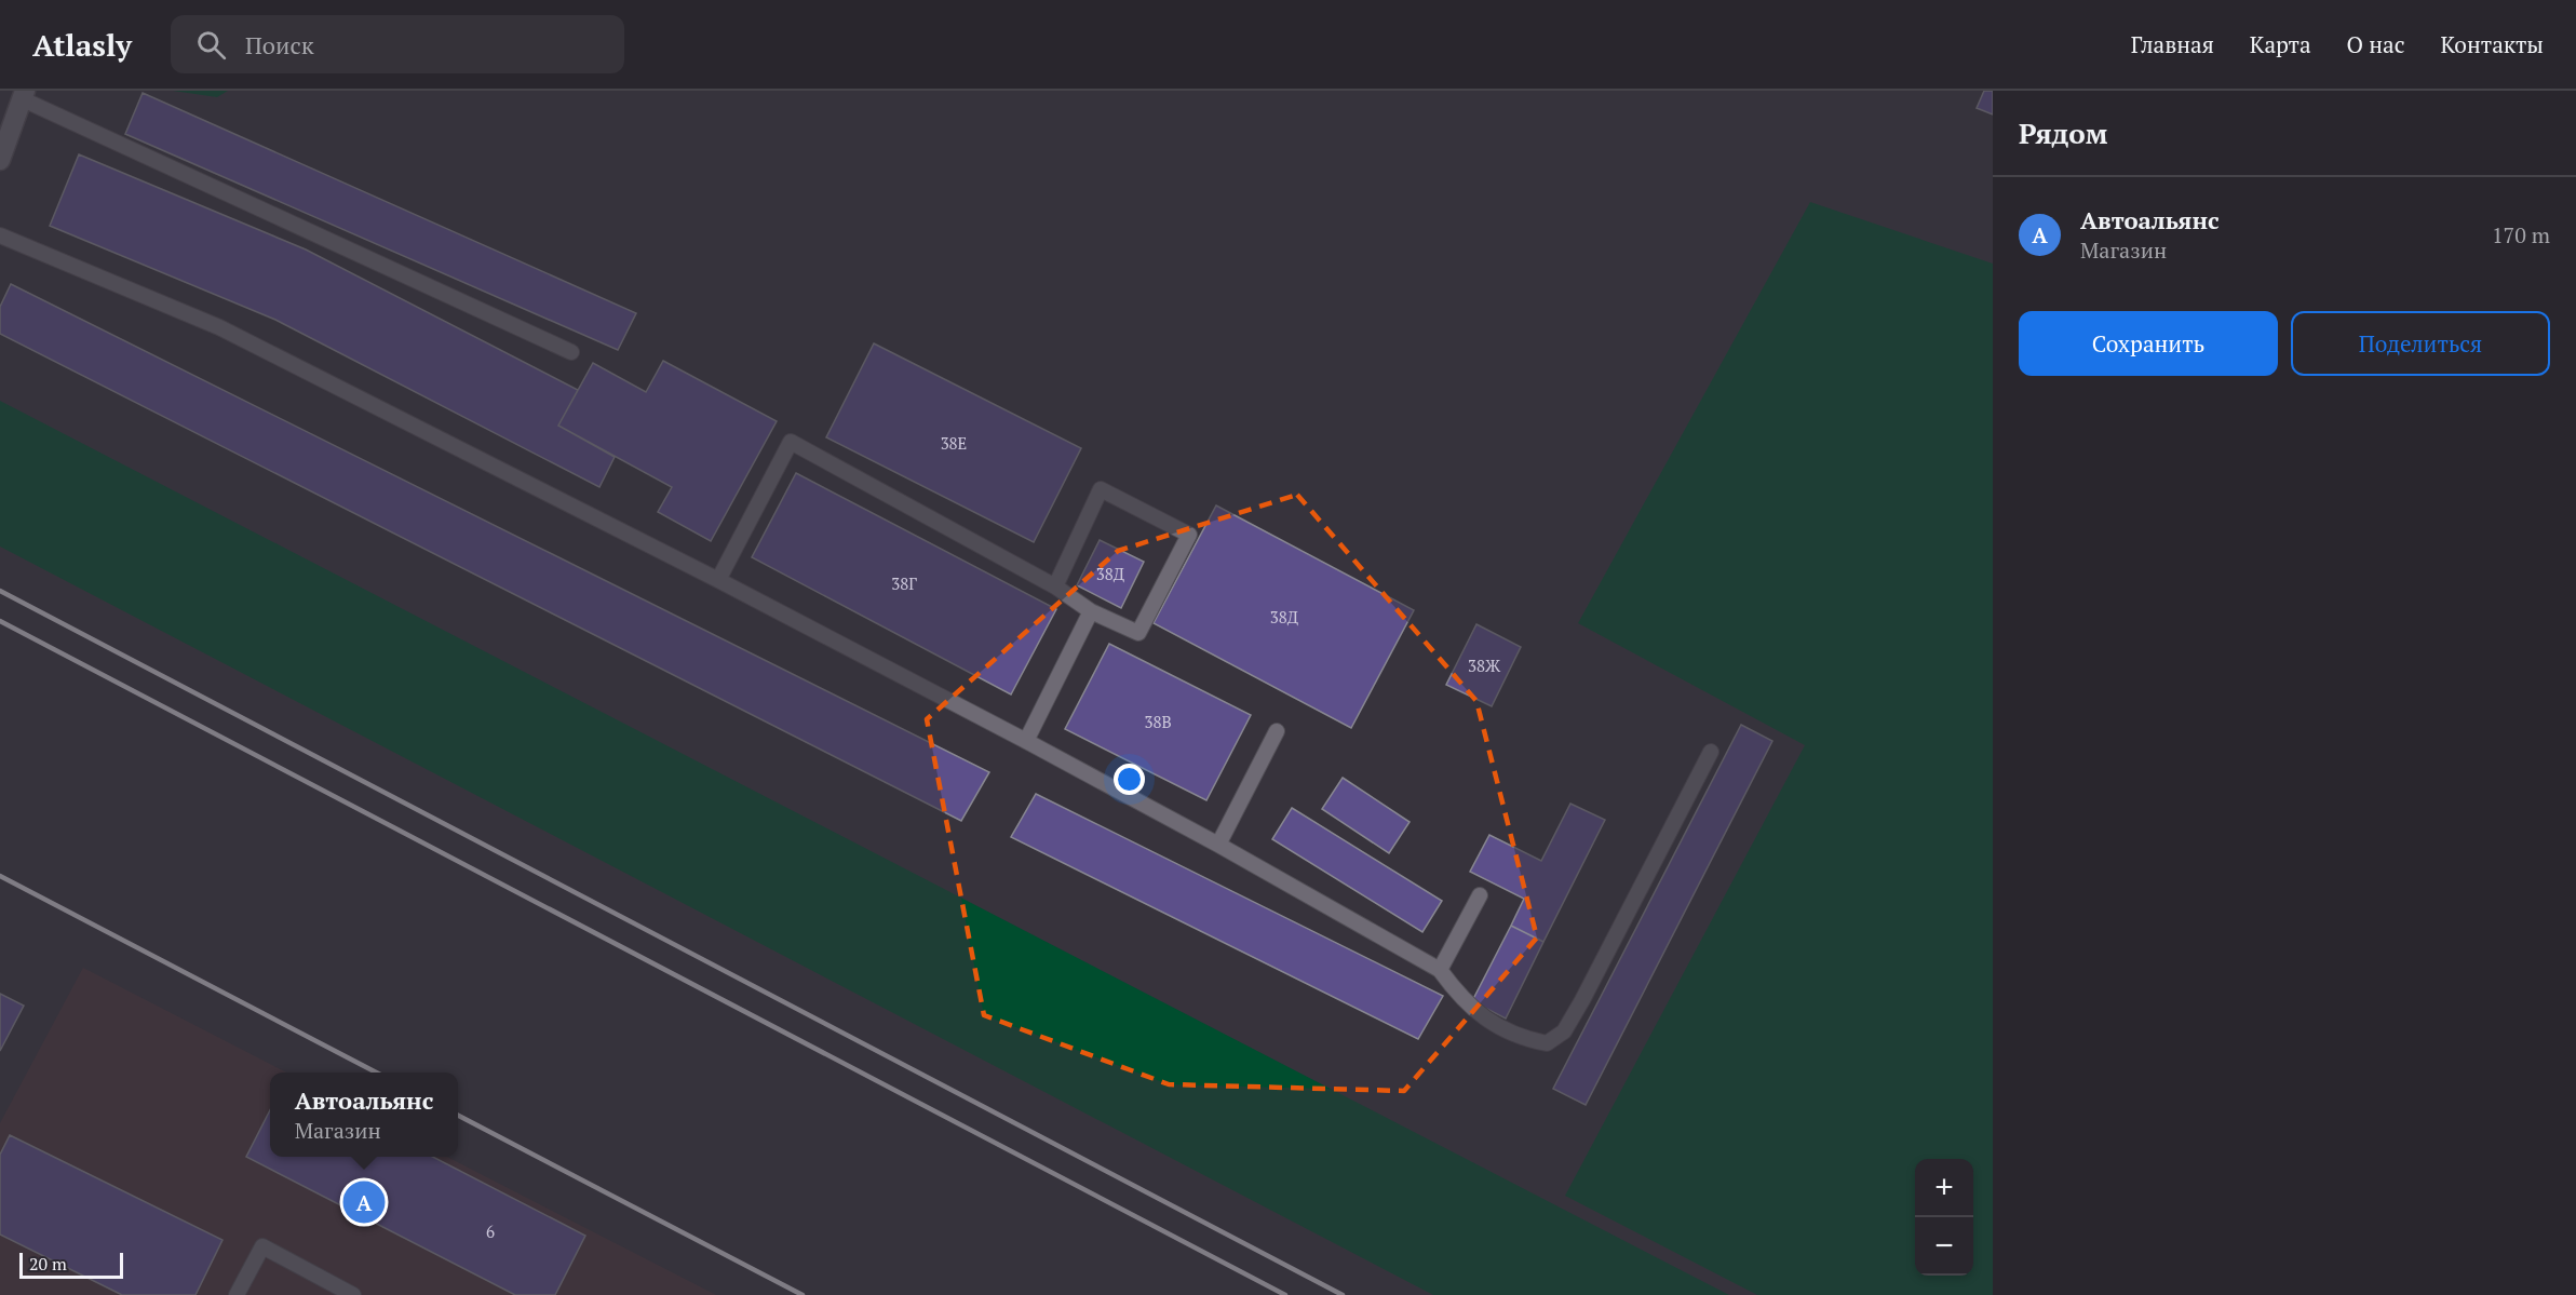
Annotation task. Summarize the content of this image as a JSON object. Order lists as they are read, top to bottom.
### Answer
{
  "house_numbers": [
    "38Е",
    "38Д",
    "38Г",
    "38Д",
    "38Ж",
    "38В",
    "6"
  ],
  "scale_bar": "20 m",
  "page": {
    "header": "Atlasly",
    "search": "Поиск",
    "nav": [
      "Главная",
      "Карта",
      "О нас",
      "Контакты"
    ],
    "heading": "Рядом",
    "list": [
      {
        "mark": "A",
        "name": "Автоальянс",
        "note": "Магазин",
        "value": "170 m"
      }
    ],
    "buttons": ["Сохранить", "Поделиться"],
    "popup": ["Автоальянс", "Магазин"],
    "map_buttons": ["+", "−"],
    "pins": "A",
    "scale": "20 m"
  }
}
